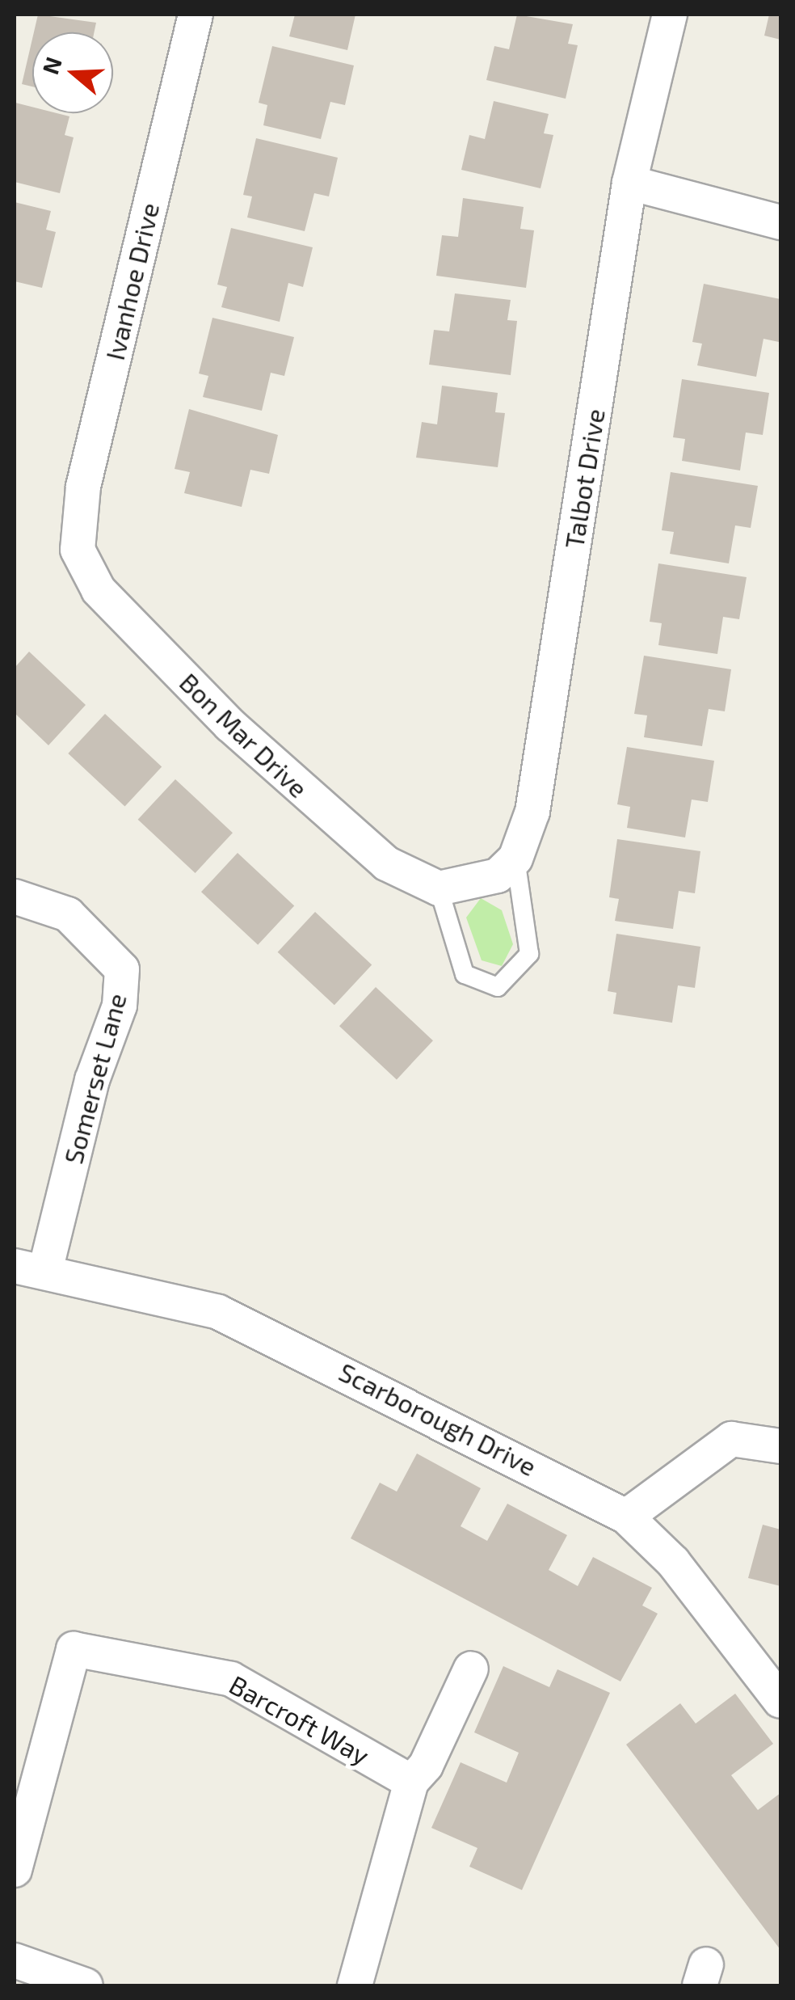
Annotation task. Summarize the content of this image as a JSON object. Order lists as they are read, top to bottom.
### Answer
{
  "streets": {
    "street": [
      "Ivanhoe Drive",
      "Talbot Drive",
      "Bon Mar Drive",
      "Somerset Lane",
      "Scarborough Drive",
      "Barcroft Way"
    ]
  },
  "crossings": [
    ["Ivanhoe Drive", "Bon Mar Drive"],
    ["Somerset Lane", "Scarborough Drive"]
  ],
  "north": "left"
}
